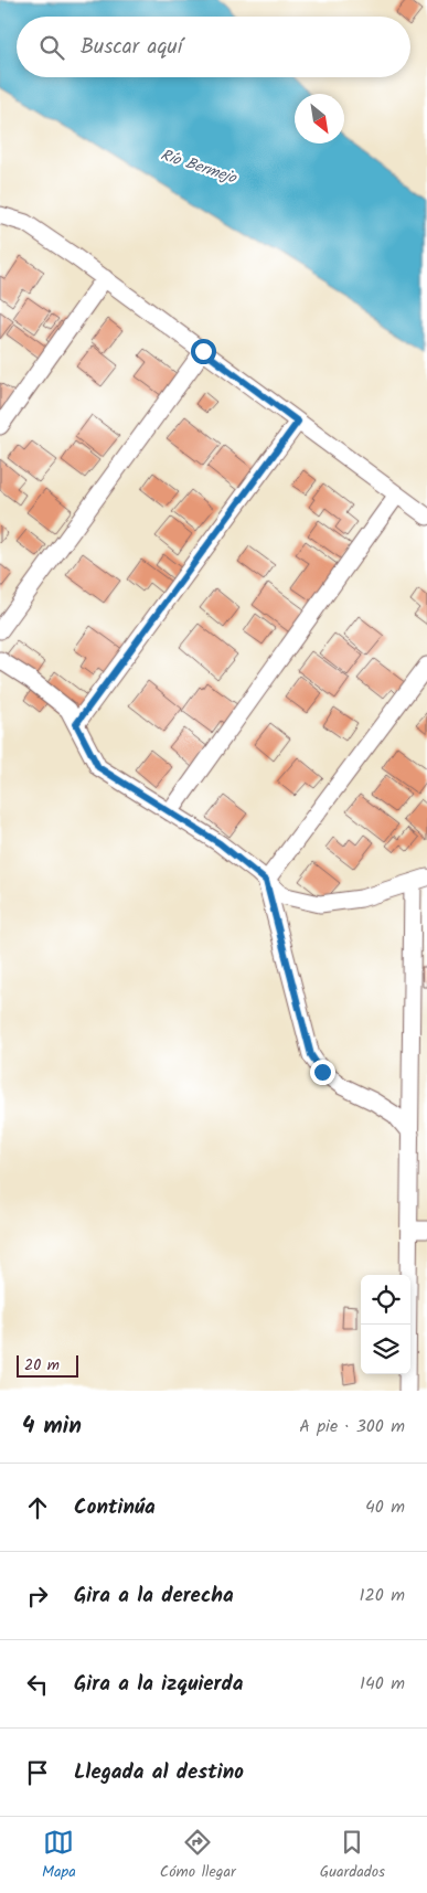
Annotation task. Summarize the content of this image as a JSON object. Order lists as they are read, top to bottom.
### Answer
{
  "water": ["Río Bermejo"],
  "scale_bar": "20 m",
  "north": "bottom right",
  "page": {
    "search": "Buscar aquí",
    "scale": "20 m",
    "heading": ["4 min", "A pie · 300 m"],
    "list": [
      ["Continúa", "40 m"],
      ["Gira a la derecha", "120 m"],
      ["Gira a la izquierda", "140 m"],
      "Llegada al destino"
    ],
    "nav": ["Mapa", "Cómo llegar", "Guardados"]
  }
}
